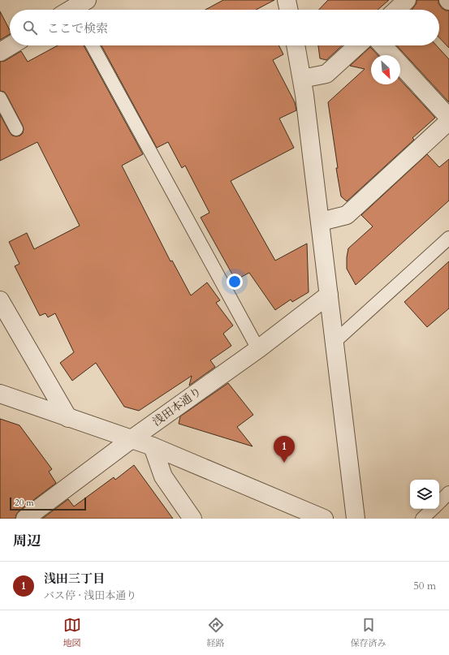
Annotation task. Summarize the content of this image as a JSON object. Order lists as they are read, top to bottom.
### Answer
{
  "streets": {
    "street": ["浅田本通り"]
  },
  "scale_bar": "20 m",
  "north": "bottom right",
  "page": {
    "search": "ここで検索",
    "pins": "1",
    "scale": "20 m",
    "heading": "周辺",
    "list": [
      {
        "mark": "1",
        "name": "浅田三丁目",
        "note": "バス停 · 浅田本通り",
        "value": "50 m"
      }
    ],
    "nav": ["地図", "経路", "保存済み"]
  }
}
